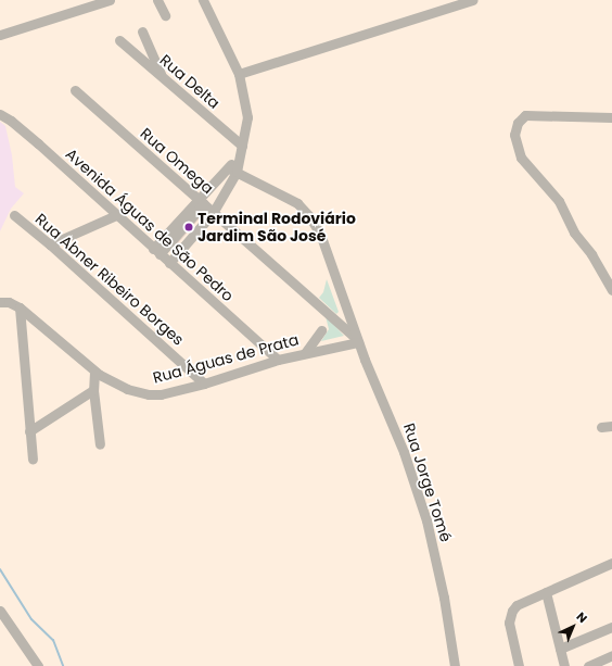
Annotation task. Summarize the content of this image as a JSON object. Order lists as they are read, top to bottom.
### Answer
{
  "streets": {
    "street": [
      "Rua Delta",
      "Rua Omega",
      "Avenida Águas de São Pedro",
      "Rua Abner Ribeiro Borges",
      "Rua Águas de Prata",
      "Rua Jorge Tomé"
    ]
  },
  "crossings": [
    ["Rua Omega", "Rua Águas de Prata"],
    ["Rua Omega", "Rua Jorge Tomé"],
    ["Avenida Águas de São Pedro", "Rua Águas de Prata"],
    ["Rua Abner Ribeiro Borges", "Rua Águas de Prata"],
    ["Rua Águas de Prata", "Rua Jorge Tomé"]
  ],
  "places": ["Terminal Rodoviário Jardim São José"],
  "north": "top right"
}
